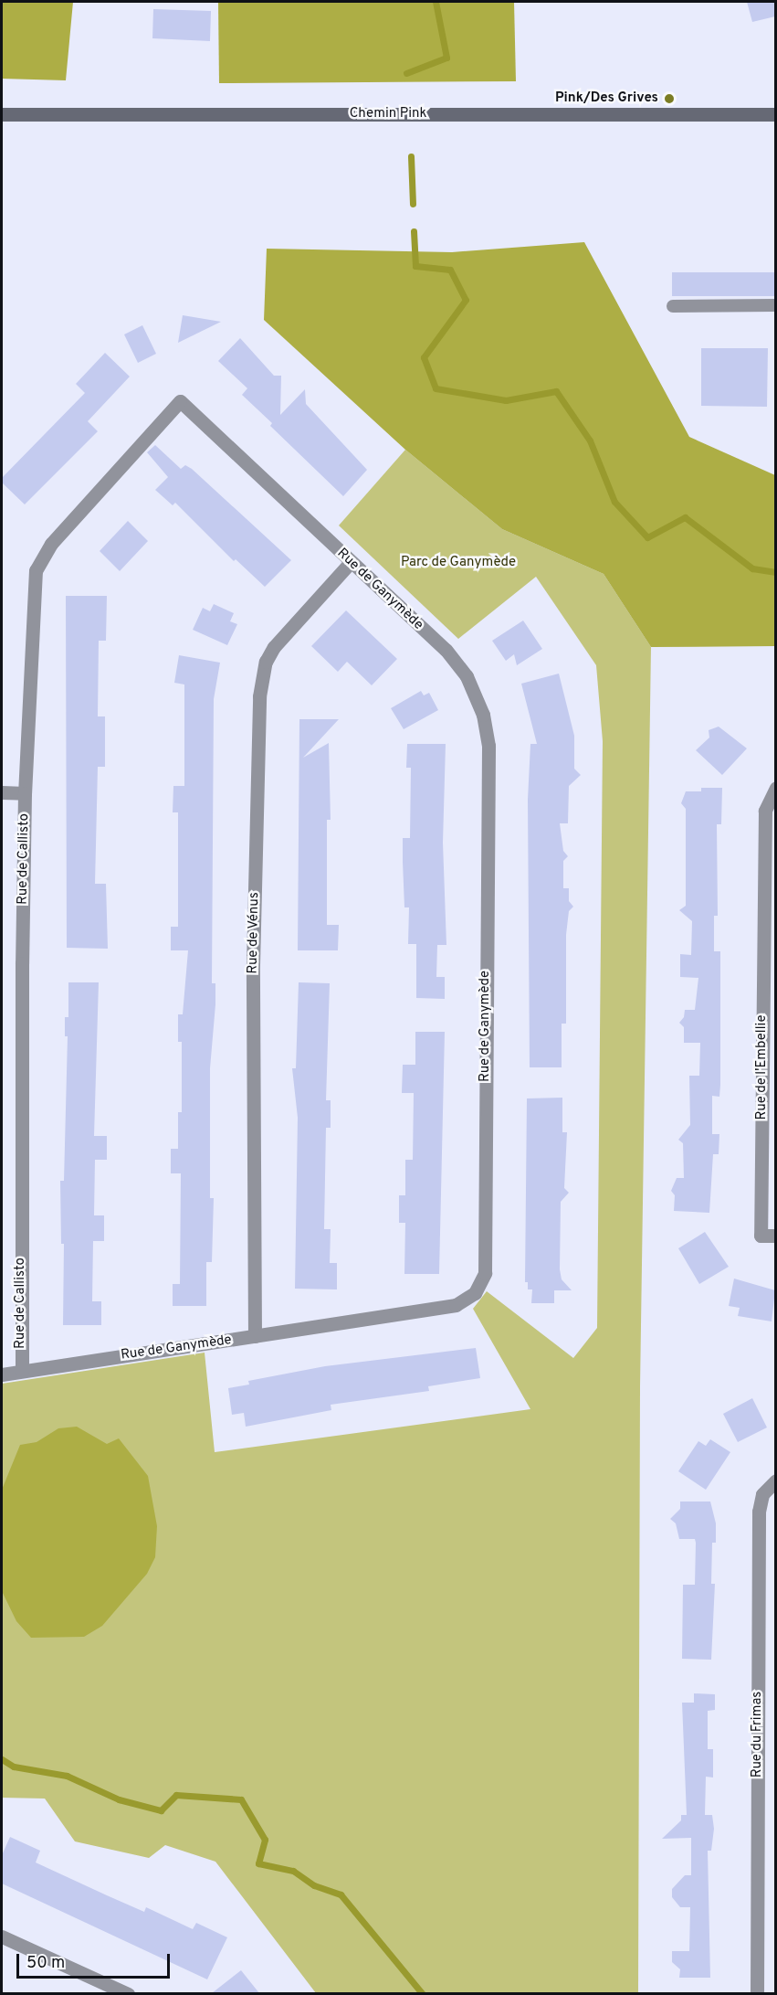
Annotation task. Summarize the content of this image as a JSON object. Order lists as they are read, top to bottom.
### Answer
{
  "streets": {
    "main road": ["Chemin Pink"],
    "street": [
      "Rue de Ganymède",
      "Rue de Callisto",
      "Rue de Vénus",
      "Rue de l'Embellie",
      "Rue du Frimas"
    ]
  },
  "crossings": [
    ["Rue de Ganymède", "Rue de Callisto"],
    ["Rue de Ganymède", "Rue de Vénus"]
  ],
  "parks": ["Parc de Ganymède"],
  "places": ["Pink/Des Grives"],
  "scale_bar": "50 m"
}
